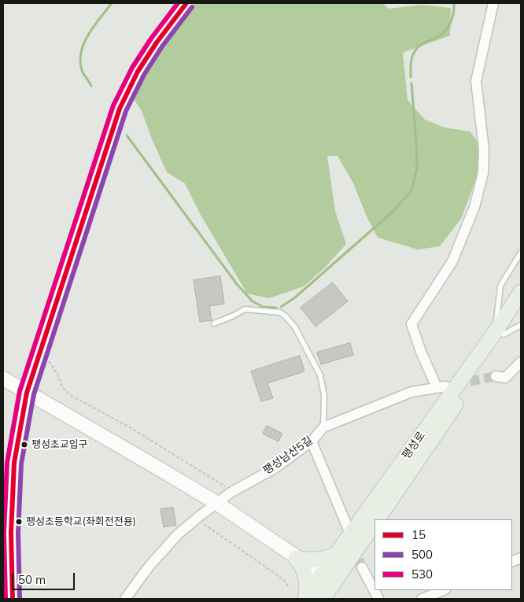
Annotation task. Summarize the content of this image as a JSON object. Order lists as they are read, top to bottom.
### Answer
{
  "streets": {
    "main road": ["팽성로"],
    "street": ["팽성남산5길"]
  },
  "places": ["팽성초교입구", "팽성초등학교(좌회전전용)"],
  "lines": ["transit line 15", "transit line 530", "transit line 500"],
  "legend": ["15", "500", "530"],
  "scale_bar": "50 m"
}
